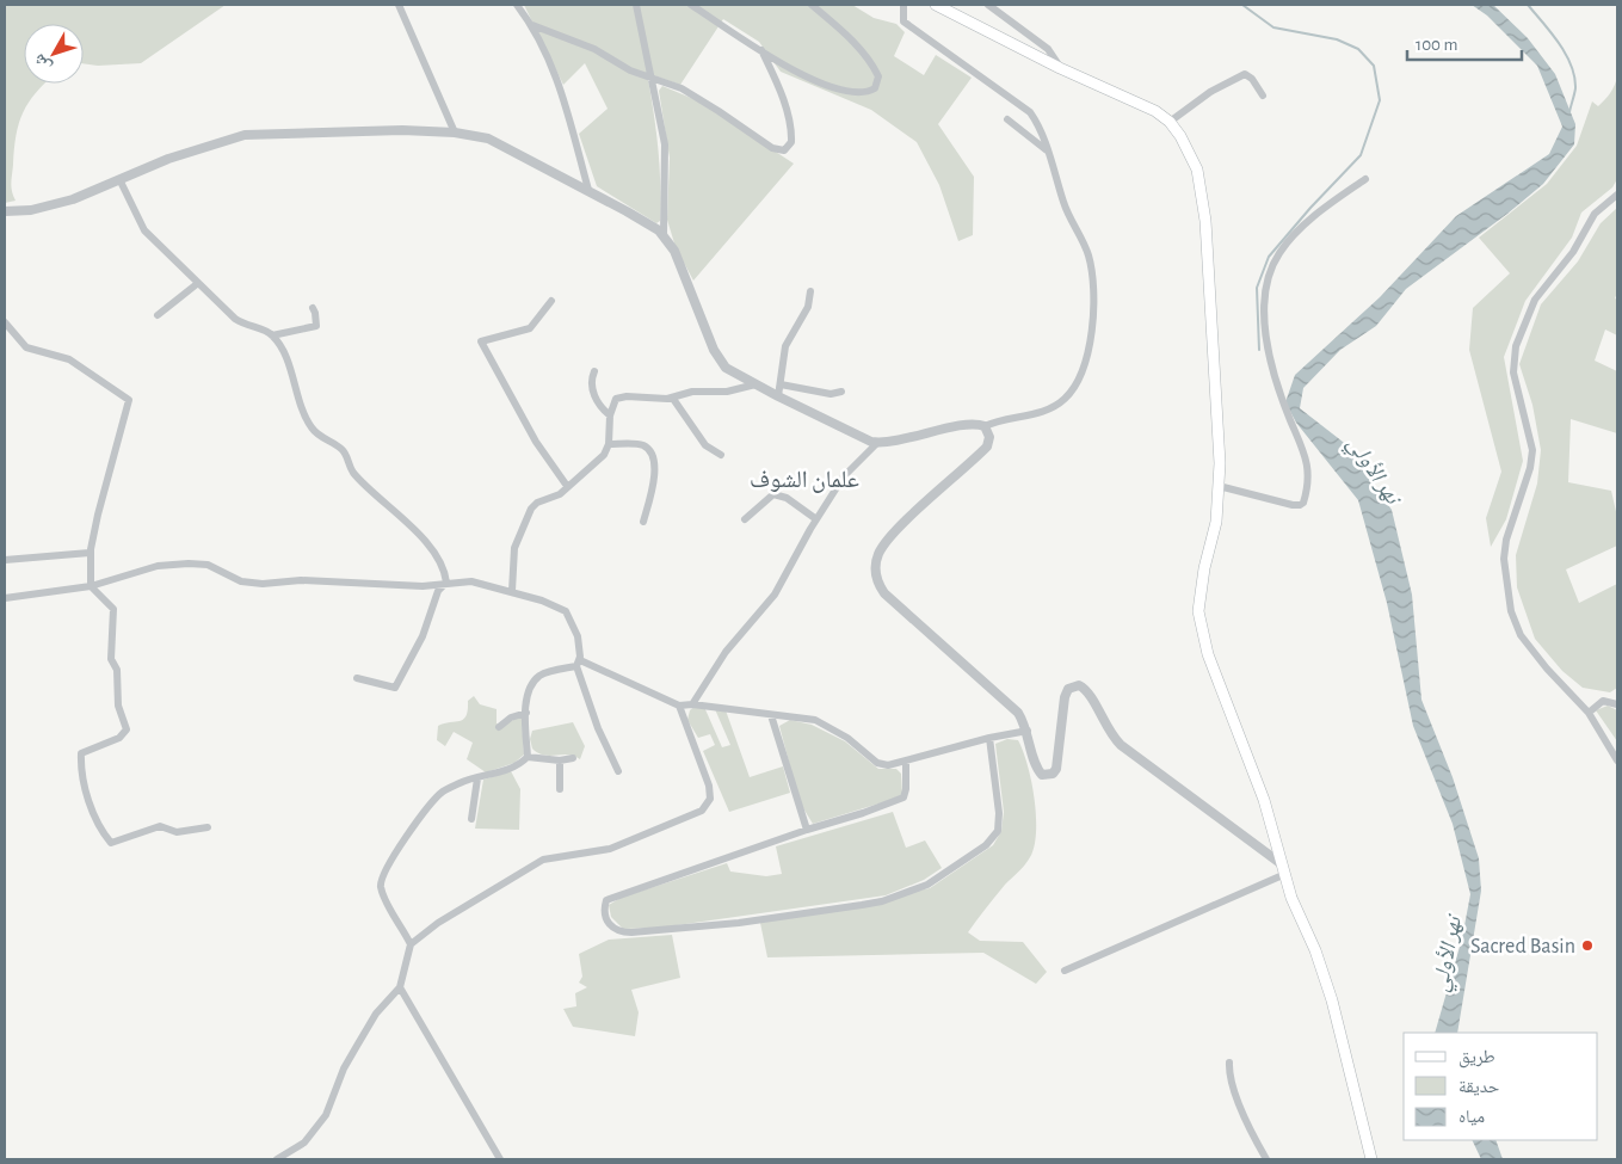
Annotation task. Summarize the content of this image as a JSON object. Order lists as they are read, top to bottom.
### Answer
{
  "districts": ["علمان الشوف"],
  "water": ["نهر الأولي"],
  "places": ["Sacred Basin"],
  "legend": ["طريق", "حديقة", "مياه"],
  "scale_bar": "100 m",
  "north": "bottom left"
}
